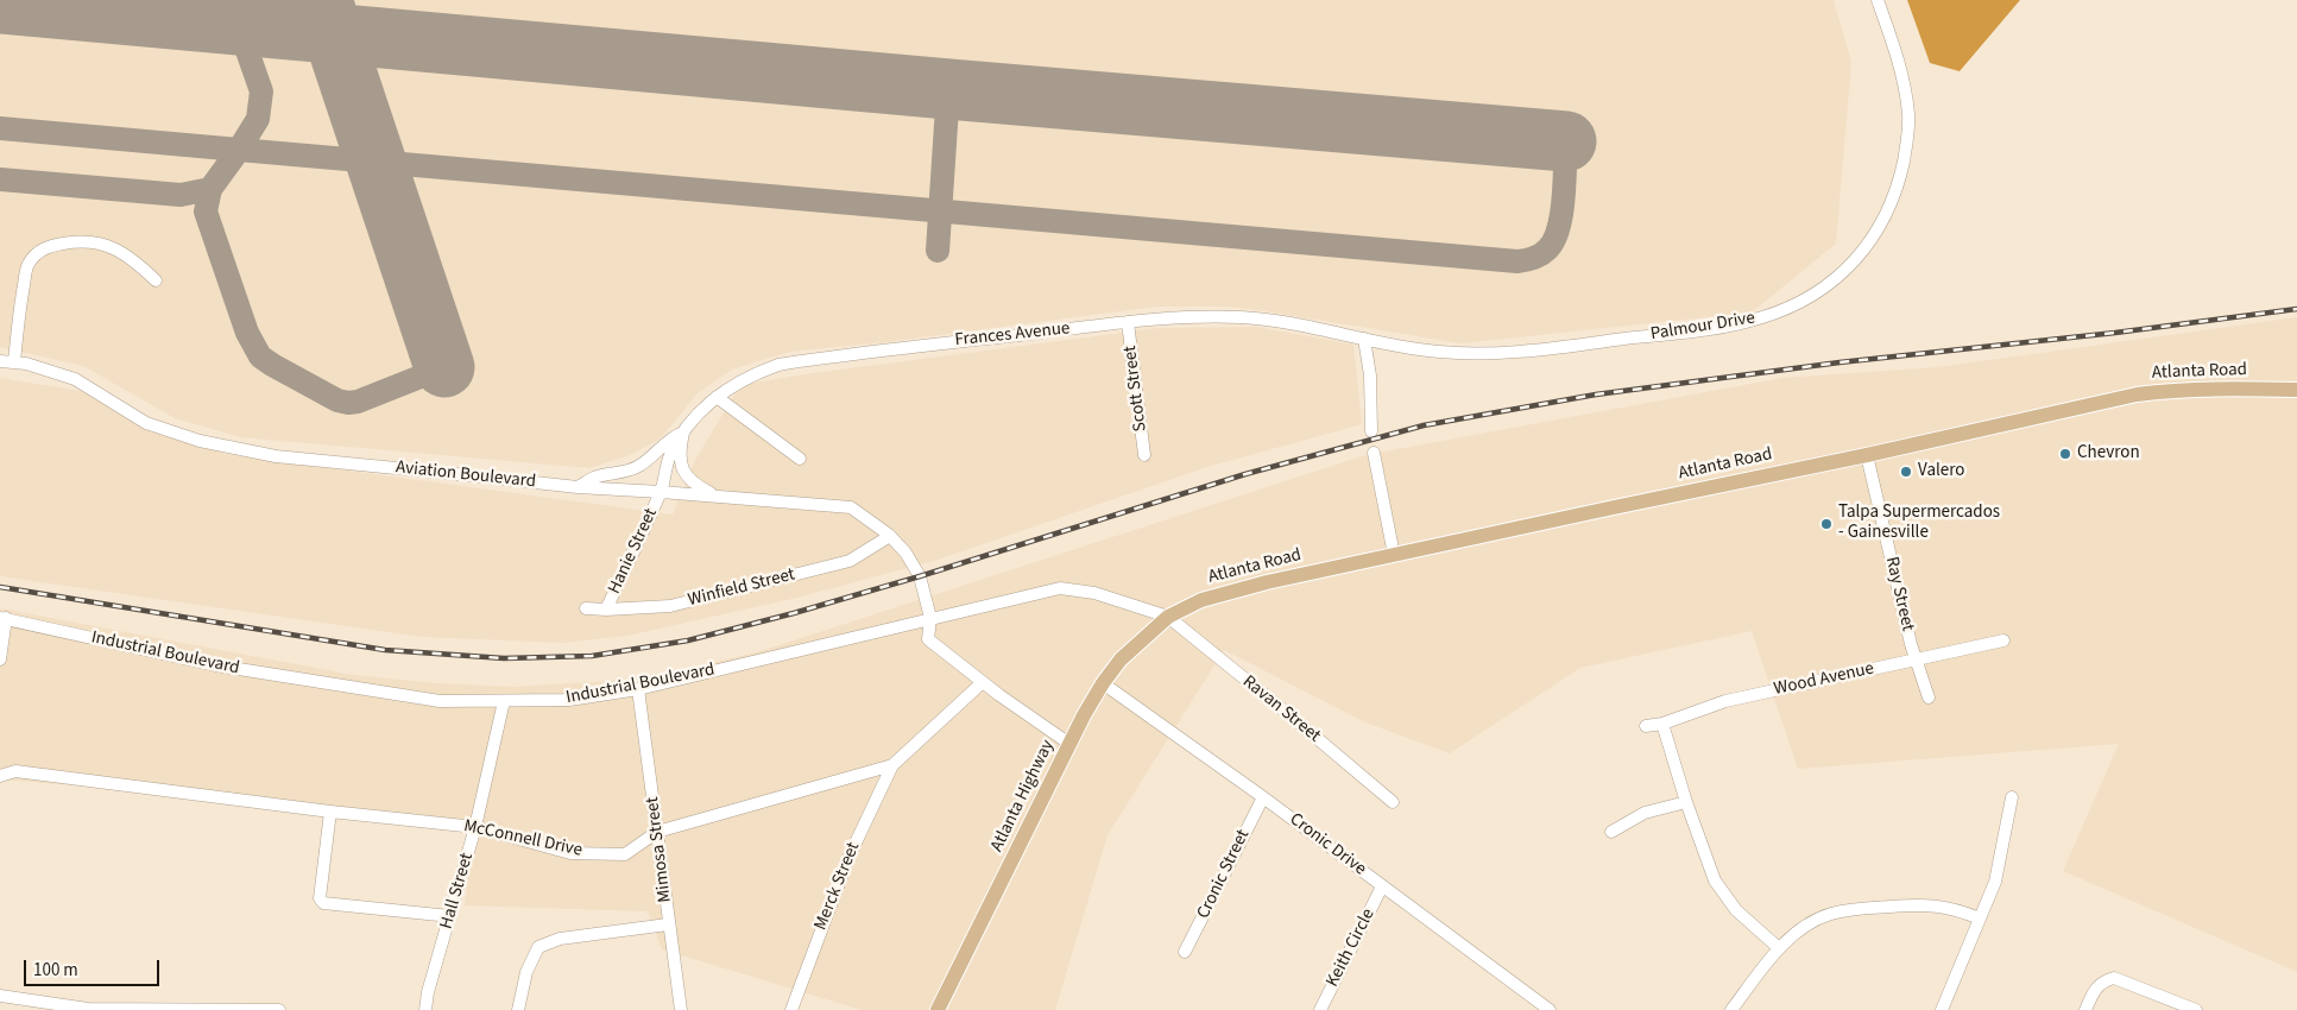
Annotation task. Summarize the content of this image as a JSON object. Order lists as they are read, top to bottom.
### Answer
{
  "streets": {
    "main road": ["Atlanta Road", "Atlanta Highway"],
    "street": [
      "Palmour Drive",
      "Frances Avenue",
      "Scott Street",
      "Aviation Boulevard",
      "Hanie Street",
      "Winfield Street",
      "Ray Street",
      "Industrial Boulevard",
      "Wood Avenue",
      "Ravan Street",
      "McConnell Drive",
      "Cronic Drive",
      "Mimosa Street",
      "Cronic Street",
      "Merck Street",
      "Hall Street",
      "Keith Circle"
    ]
  },
  "crossings": [
    ["Palmour Drive", "Frances Avenue"],
    ["Frances Avenue", "Scott Street"],
    ["Frances Avenue", "Aviation Boulevard"],
    ["Frances Avenue", "Hanie Street"],
    ["Atlanta Road", "Ray Street"],
    ["Atlanta Road", "Industrial Boulevard"],
    ["Atlanta Road", "Ravan Street"],
    ["Atlanta Road", "Atlanta Highway"],
    ["Aviation Boulevard", "Hanie Street"],
    ["Aviation Boulevard", "Winfield Street"],
    ["Aviation Boulevard", "Industrial Boulevard"],
    ["Hanie Street", "Winfield Street"],
    ["Ray Street", "Wood Avenue"],
    ["Industrial Boulevard", "Ravan Street"],
    ["Industrial Boulevard", "Atlanta Highway"],
    ["Industrial Boulevard", "Mimosa Street"],
    ["Industrial Boulevard", "Hall Street"],
    ["Ravan Street", "Atlanta Highway"],
    ["Atlanta Highway", "Cronic Drive"],
    ["McConnell Drive", "Mimosa Street"],
    ["McConnell Drive", "Merck Street"],
    ["McConnell Drive", "Hall Street"],
    ["Cronic Drive", "Cronic Street"],
    ["Cronic Drive", "Keith Circle"]
  ],
  "places": ["Chevron", "Valero", "Talpa Supermercados - Gainesville"],
  "scale_bar": "100 m"
}
